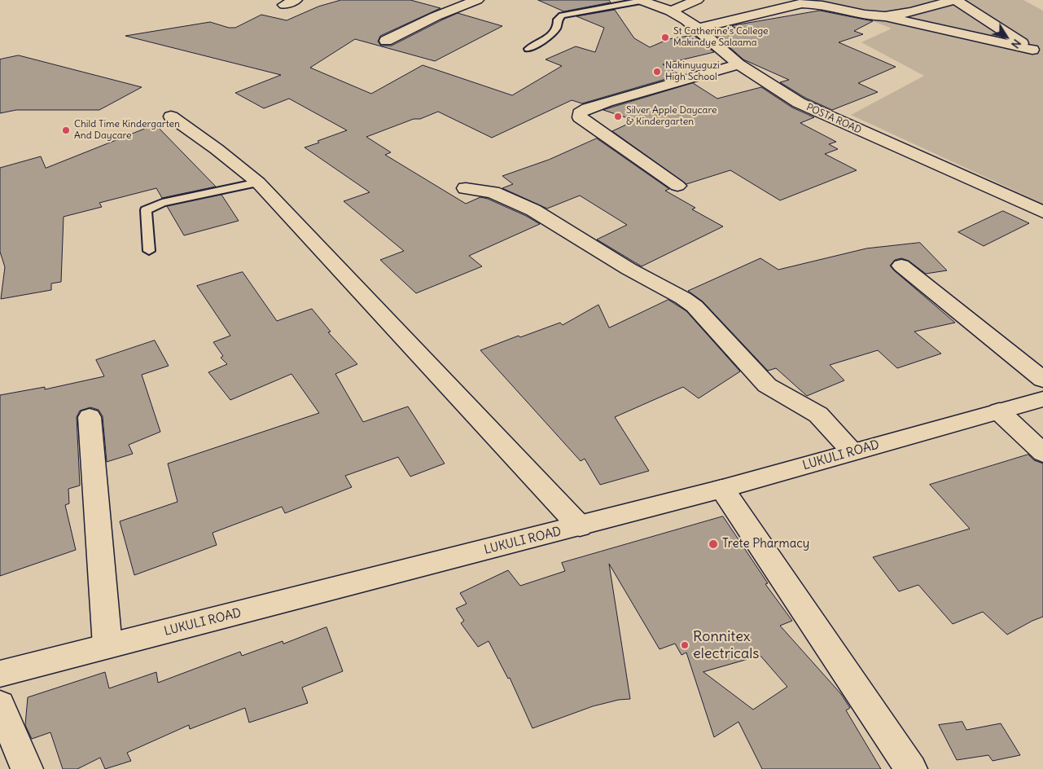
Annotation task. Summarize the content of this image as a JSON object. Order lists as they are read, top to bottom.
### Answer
{
  "streets": {
    "street": ["POSTA ROAD", "LUKULI ROAD"]
  },
  "places": [
    "St Catherine's College Makindye Salaama",
    "Nakinyuguzi High School",
    "Silver Apple Daycare & Kindergarten",
    "Child Time Kindergarten And Daycare",
    "Trete Pharmacy",
    "Ronnitex electricals"
  ],
  "north": "bottom right"
}
